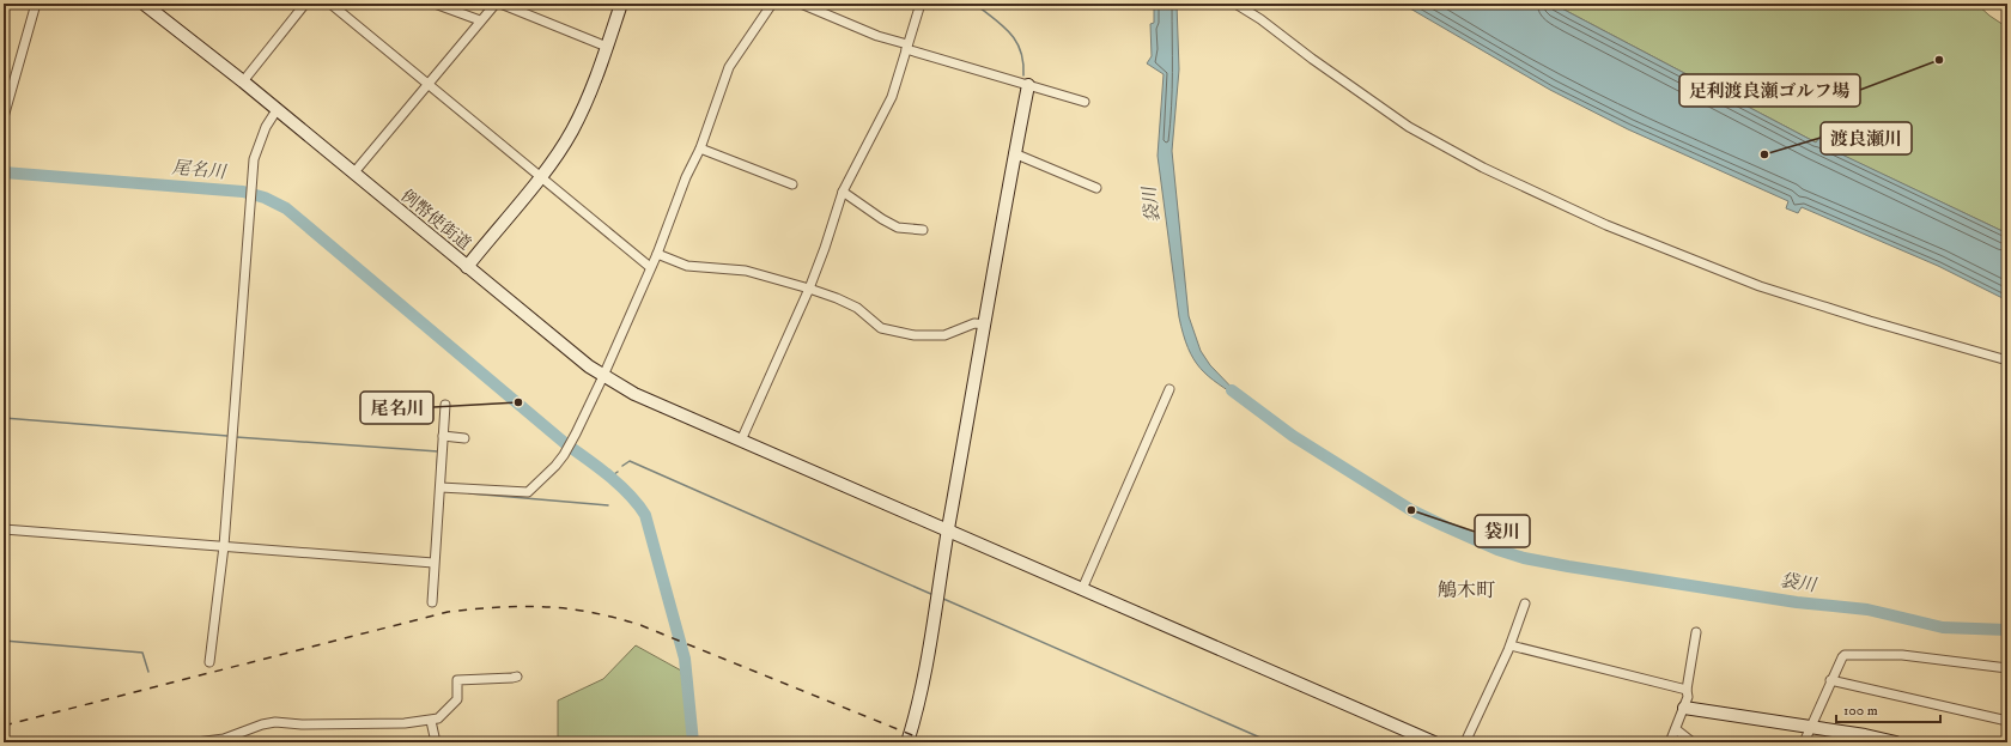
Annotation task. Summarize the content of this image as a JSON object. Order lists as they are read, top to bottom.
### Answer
{
  "streets": {
    "street": ["例幣使街道"]
  },
  "districts": ["鵤木町"],
  "water": ["尾名川", "袋川"],
  "places": [
    "足利渡良瀬ゴルフ場",
    "渡良瀬川",
    "尾名川",
    "袋川"
  ],
  "scale_bar": "100 m"
}
